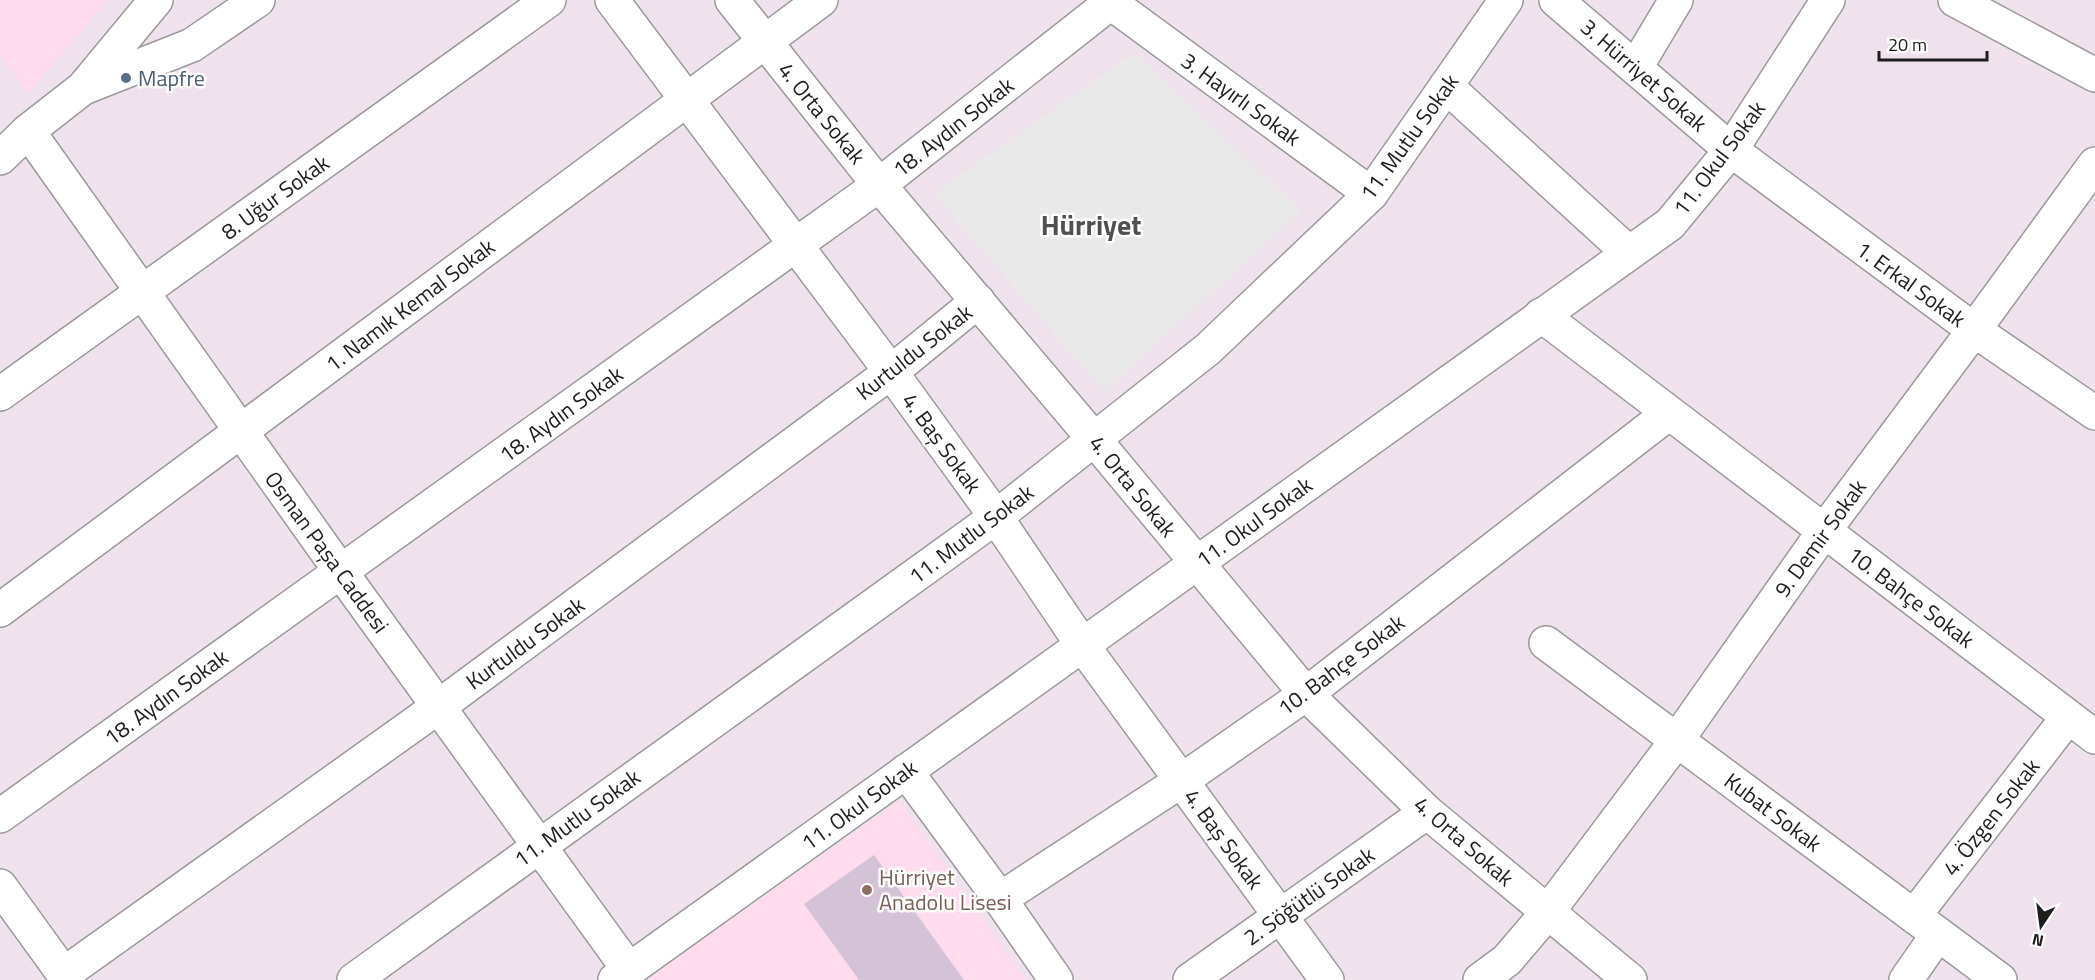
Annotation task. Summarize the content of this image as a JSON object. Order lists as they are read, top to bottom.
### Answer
{
  "streets": {
    "street": [
      "3. Hürriyet Sokak",
      "3. Hayırlı Sokak",
      "4. Orta Sokak",
      "18. Aydın Sokak",
      "11. Mutlu Sokak",
      "11. Okul Sokak",
      "8. Uğur Sokak",
      "1. Erkal Sokak",
      "1. Namık Kemal Sokak",
      "Kurtuldu Sokak",
      "4. Baş Sokak",
      "9. Demir Sokak",
      "Osman Paşa Caddesi",
      "10. Bahçe Sokak",
      "Kubat Sokak",
      "4. Özgen Sokak",
      "2. Söğütlü Sokak"
    ]
  },
  "crossings": [
    ["3. Hürriyet Sokak", "11. Okul Sokak"],
    ["3. Hürriyet Sokak", "1. Erkal Sokak"],
    ["3. Hayırlı Sokak", "18. Aydın Sokak"],
    ["3. Hayırlı Sokak", "11. Mutlu Sokak"],
    ["4. Orta Sokak", "18. Aydın Sokak"],
    ["4. Orta Sokak", "11. Mutlu Sokak"],
    ["4. Orta Sokak", "11. Okul Sokak"],
    ["4. Orta Sokak", "1. Namık Kemal Sokak"],
    ["4. Orta Sokak", "Kurtuldu Sokak"],
    ["4. Orta Sokak", "9. Demir Sokak"],
    ["4. Orta Sokak", "10. Bahçe Sokak"],
    ["4. Orta Sokak", "2. Söğütlü Sokak"],
    ["18. Aydın Sokak", "4. Baş Sokak"],
    ["18. Aydın Sokak", "Osman Paşa Caddesi"],
    ["11. Mutlu Sokak", "4. Baş Sokak"],
    ["11. Mutlu Sokak", "Osman Paşa Caddesi"],
    ["11. Okul Sokak", "1. Erkal Sokak"],
    ["11. Okul Sokak", "4. Baş Sokak"],
    ["11. Okul Sokak", "Osman Paşa Caddesi"],
    ["11. Okul Sokak", "10. Bahçe Sokak"],
    ["8. Uğur Sokak", "Osman Paşa Caddesi"],
    ["1. Erkal Sokak", "9. Demir Sokak"],
    ["1. Namık Kemal Sokak", "4. Baş Sokak"],
    ["1. Namık Kemal Sokak", "Osman Paşa Caddesi"],
    ["Kurtuldu Sokak", "4. Baş Sokak"],
    ["Kurtuldu Sokak", "Osman Paşa Caddesi"],
    ["4. Baş Sokak", "10. Bahçe Sokak"],
    ["4. Baş Sokak", "2. Söğütlü Sokak"],
    ["9. Demir Sokak", "10. Bahçe Sokak"],
    ["9. Demir Sokak", "Kubat Sokak"],
    ["10. Bahçe Sokak", "4. Özgen Sokak"],
    ["Kubat Sokak", "4. Özgen Sokak"]
  ],
  "districts": ["Hürriyet"],
  "places": ["Mapfre", "Hürriyet Anadolu Lisesi"],
  "scale_bar": "20 m",
  "north": "bottom"
}
